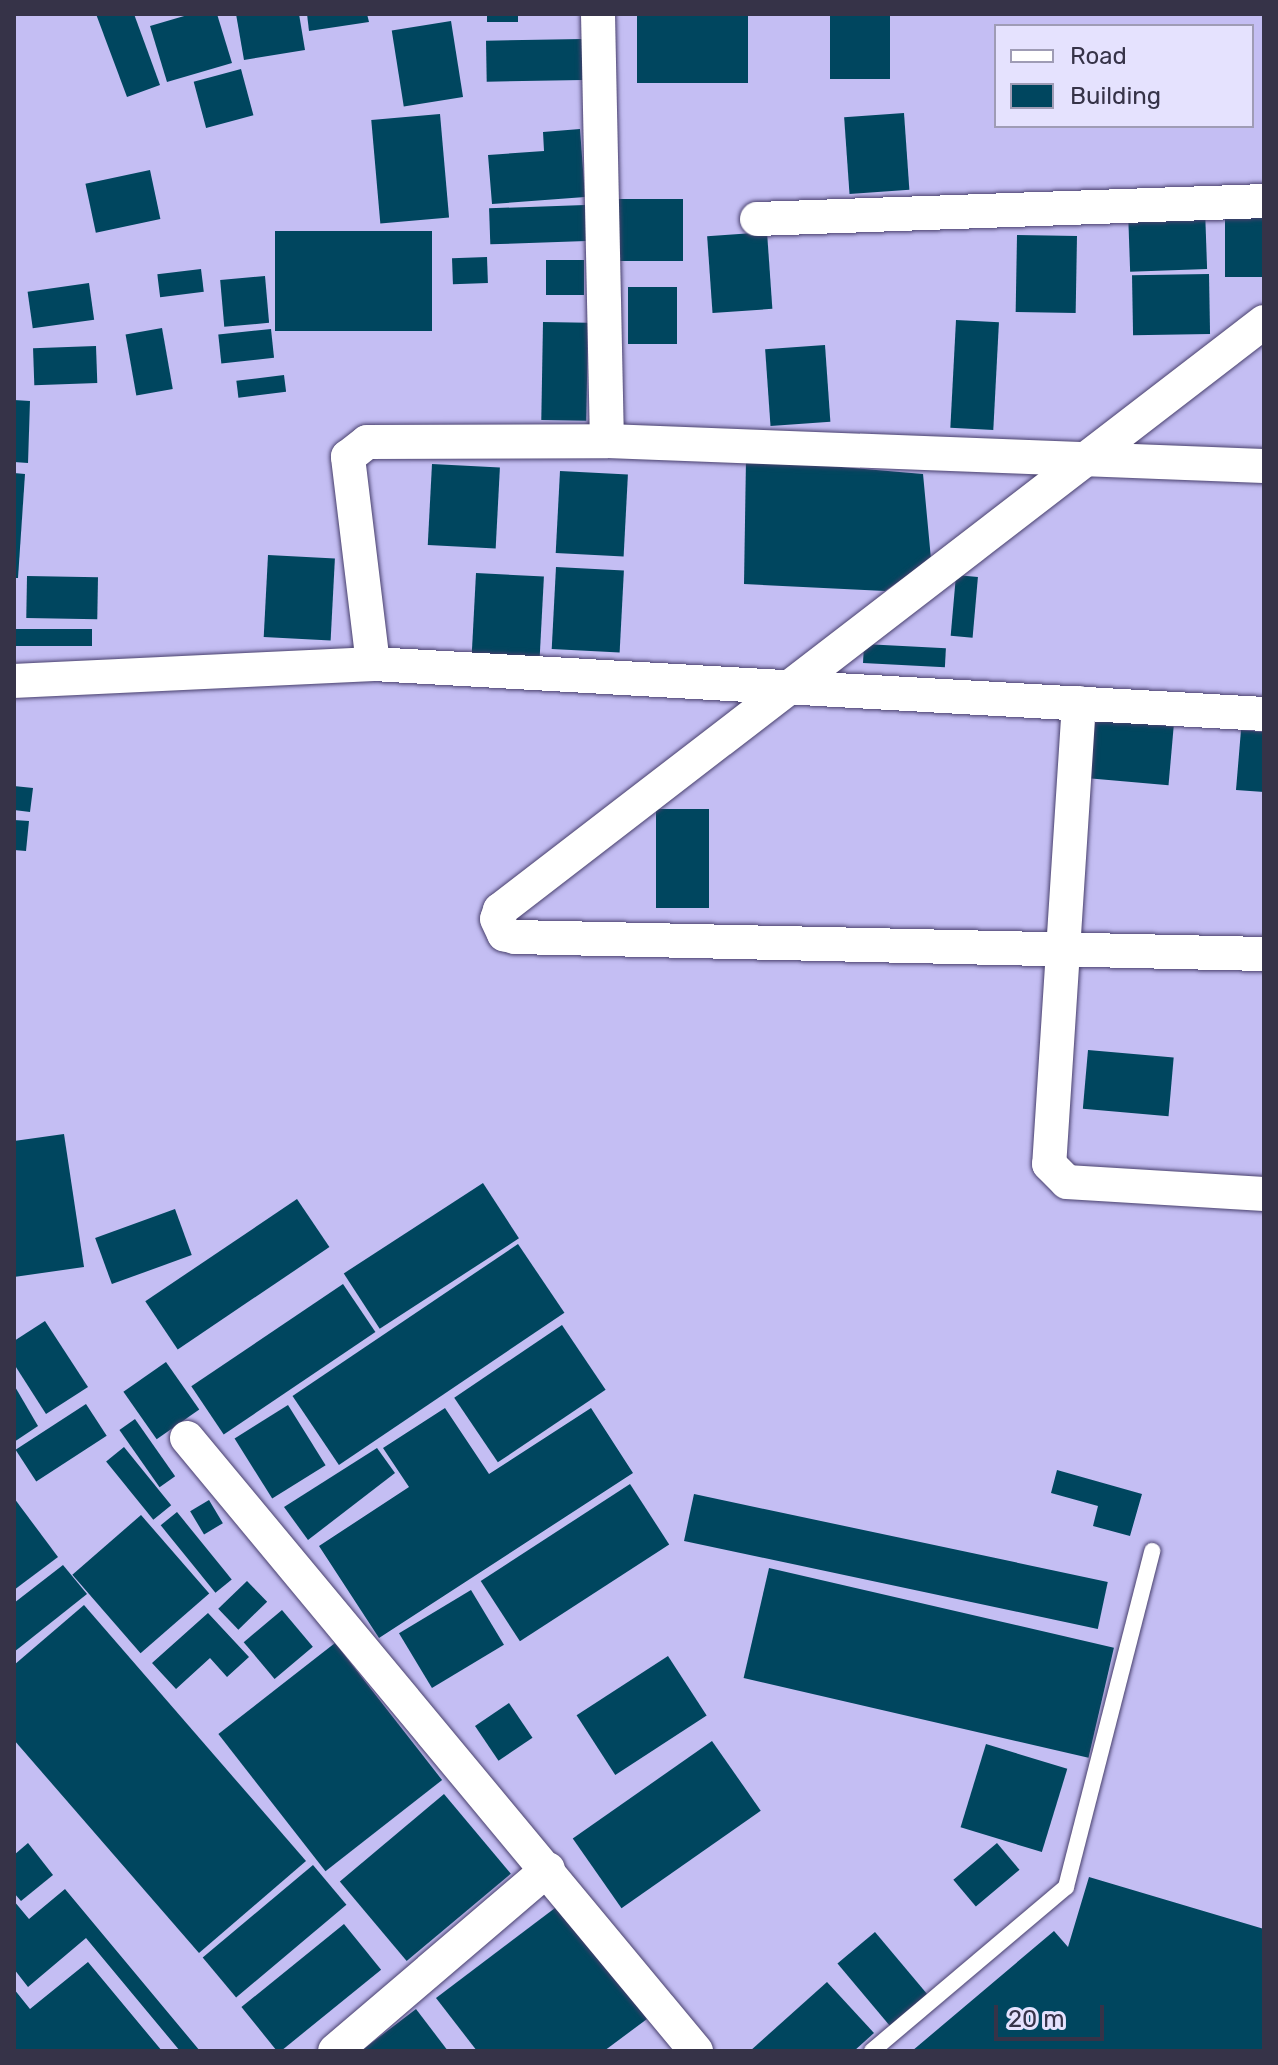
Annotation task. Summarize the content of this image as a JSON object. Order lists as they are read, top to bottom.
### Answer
{
  "legend": ["Road", "Building"],
  "scale_bar": "20 m"
}
